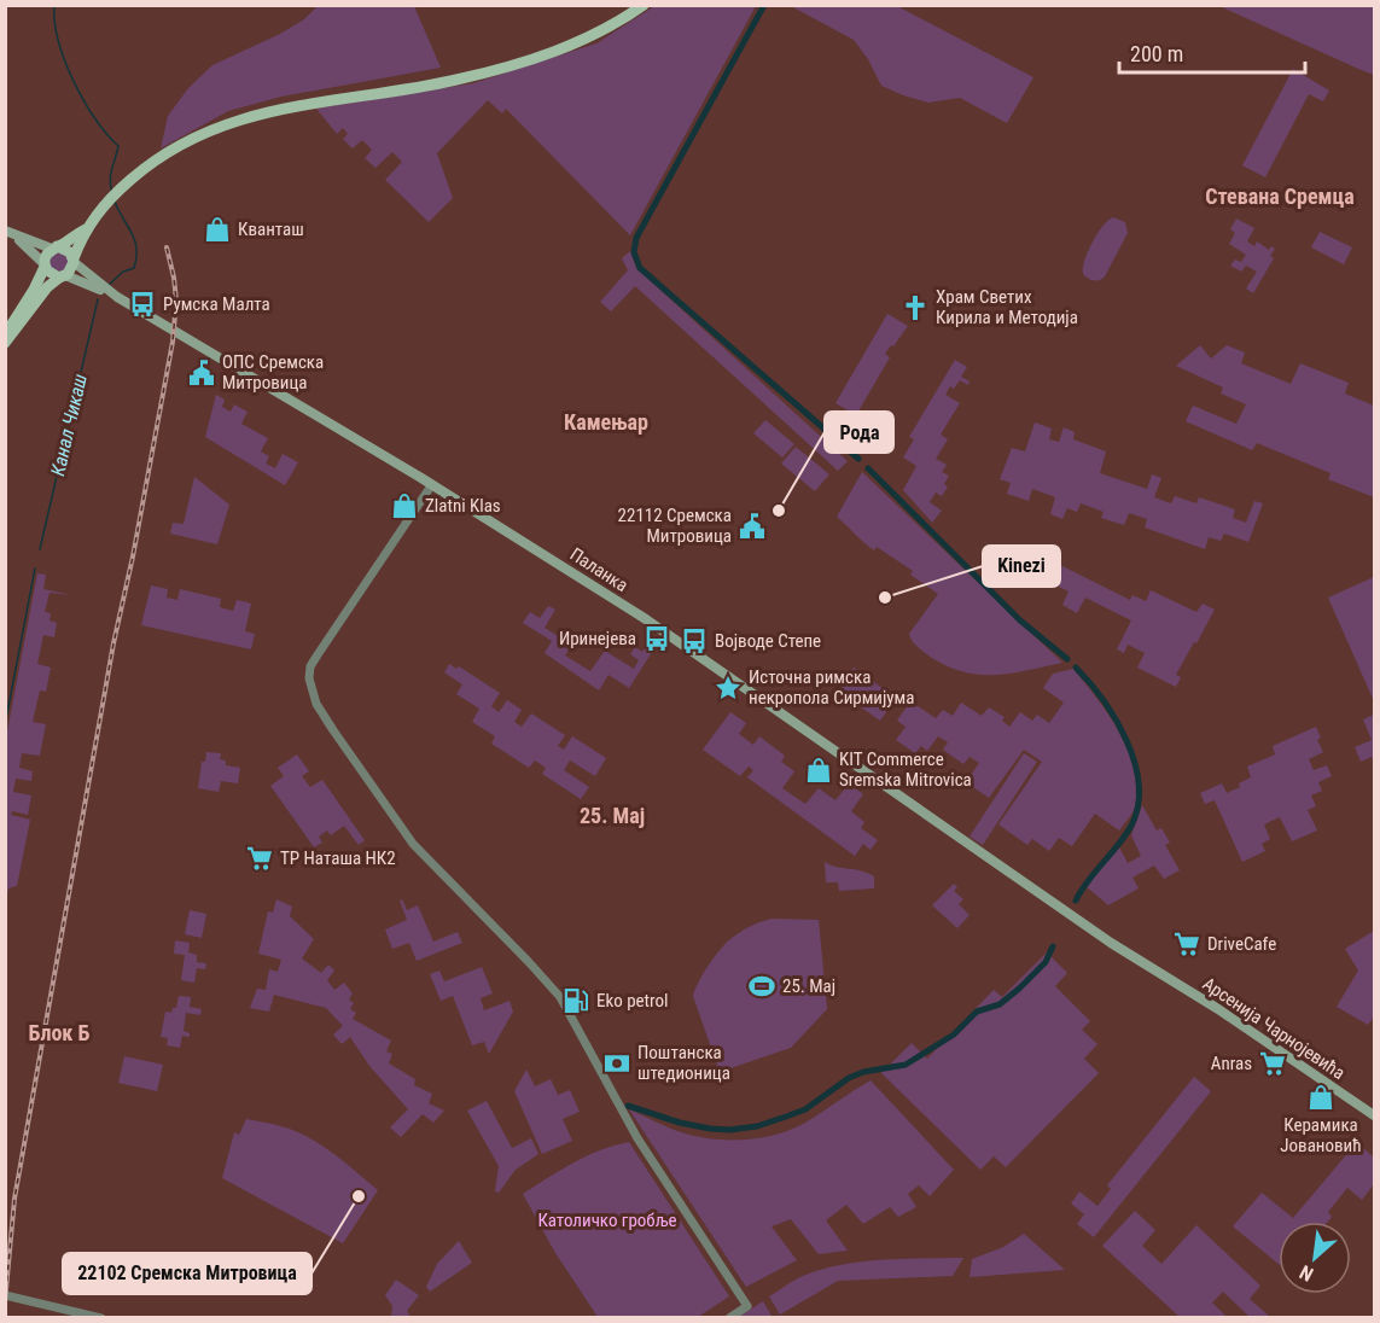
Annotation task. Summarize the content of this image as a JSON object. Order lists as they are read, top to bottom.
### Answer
{
  "streets": {
    "main road": ["Паланка", "Арсенија Чарнојевића"]
  },
  "crossings": [
    ["Паланка", "Арсенија Чарнојевића"]
  ],
  "districts": [
    "Стевана Сремца",
    "Камењар",
    "25. Мај",
    "Блок Б"
  ],
  "water": ["Канал Чикаш"],
  "parks": ["Католичко гробље"],
  "places": {
    "shop": [
      "Кванташ",
      "Zlatni Klas",
      "KIT Commerce Sremska Mitrovica",
      "Керамика Јовановић"
    ],
    "bus stop": ["Румска Малта", "Иринејева", "Војводе Степе"],
    "church": ["Храм Светих Кирила и Методија"],
    "public building": ["ОПС Сремска Митровица", "22112 Сремска Митровица"],
    "other": ["Рода", "Kinezi", "22102 Сремска Митровица"],
    "place": ["Источна римска некропола Сирмијума"],
    "supermarket": ["ТР Наташа НК2", "DriveCafe", "Anras"],
    "sports": ["25. Maj"],
    "fuel station": ["Eko petrol"],
    "bank": ["Поштанска штедионица"]
  },
  "scale_bar": "200 m",
  "north": "bottom left"
}
